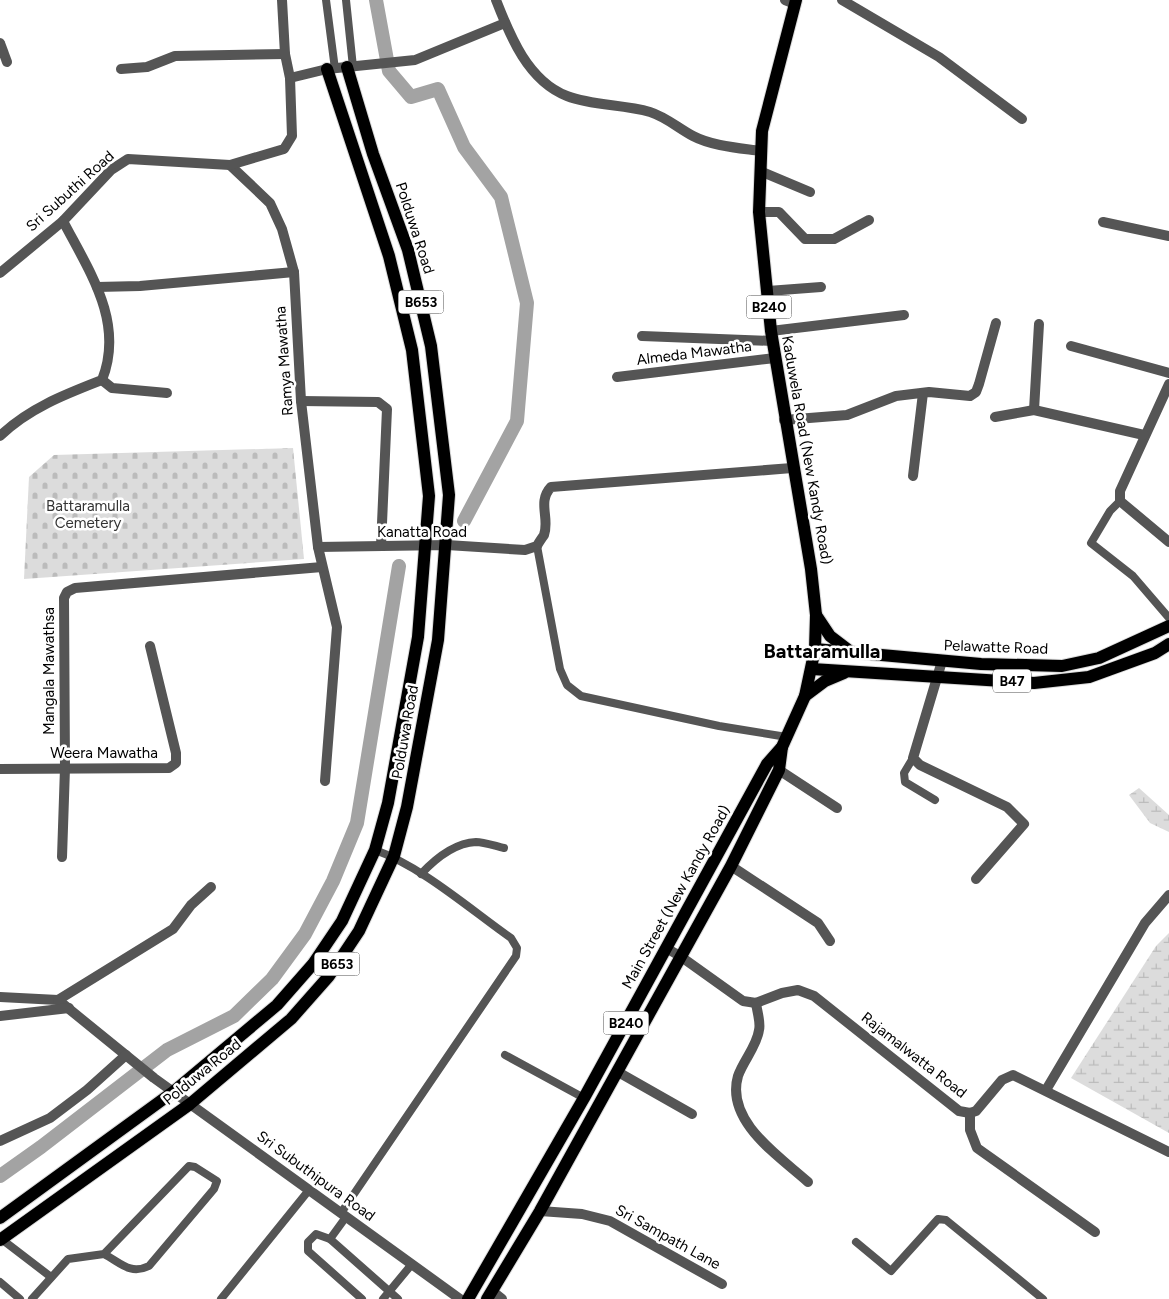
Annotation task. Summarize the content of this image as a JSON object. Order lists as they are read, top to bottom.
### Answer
{
  "streets": {
    "main road": [
      "Polduwa Road",
      "B653",
      "B240",
      "Kaduwela Road (New Kandy Road)",
      "Pelawatte Road",
      "B47",
      "Main Street (New Kandy Road)"
    ],
    "street": [
      "Sri Subuthi Road",
      "Almeda Mawatha",
      "Ramya Mawatha",
      "Kanatta Road",
      "Mangala Mawathsa",
      "Weera Mawatha",
      "Rajamalwatta Road",
      "Sri Subuthipura Road",
      "Sri Sampath Lane"
    ]
  },
  "crossings": [
    ["Sri Subuthi Road", "Ramya Mawatha"],
    ["Polduwa Road", "Kanatta Road"],
    ["Polduwa Road", "Sri Subuthipura Road"],
    ["Almeda Mawatha", "Kaduwela Road (New Kandy Road)"],
    ["Ramya Mawatha", "Kanatta Road"],
    ["Ramya Mawatha", "Mangala Mawathsa"],
    ["Kaduwela Road (New Kandy Road)", "Pelawatte Road"],
    ["Kaduwela Road (New Kandy Road)", "Main Street (New Kandy Road)"],
    ["Pelawatte Road", "B47"],
    ["Pelawatte Road", "Main Street (New Kandy Road)"],
    ["Mangala Mawathsa", "Weera Mawatha"],
    ["B47", "Main Street (New Kandy Road)"],
    ["Main Street (New Kandy Road)", "Sri Sampath Lane"]
  ],
  "districts": ["Battaramulla"],
  "parks": ["Battaramulla Cemetery"]
}
